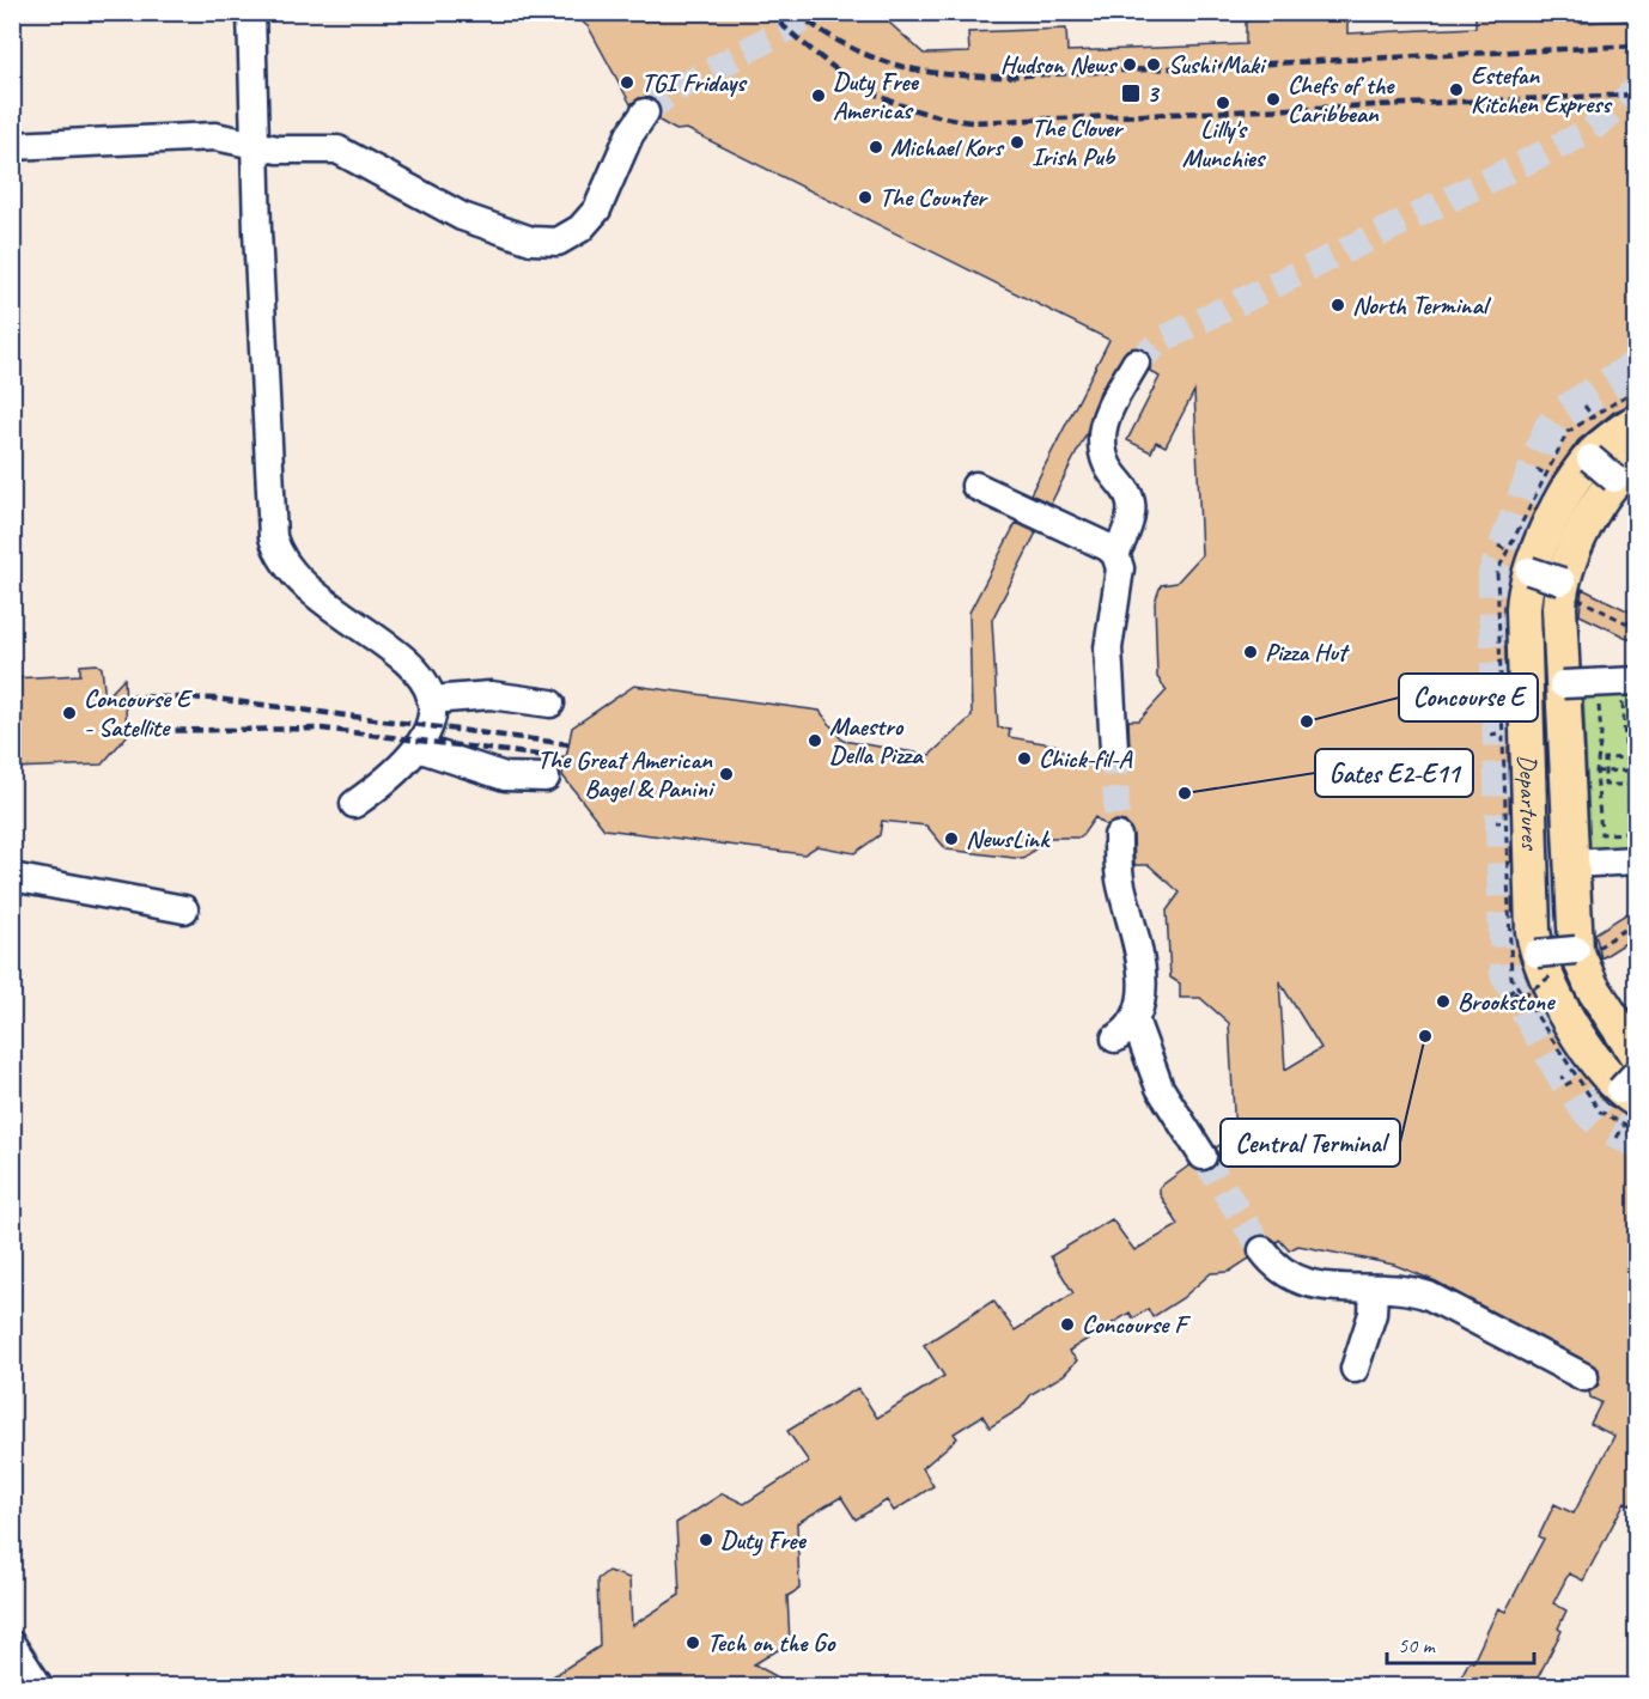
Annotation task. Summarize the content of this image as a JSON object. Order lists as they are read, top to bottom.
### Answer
{
  "streets": {
    "main road": ["Departures"]
  },
  "places": {
    "other": [
      "Hudson News",
      "Sushi Maki",
      "TGI Fridays",
      "Estefan Kitchen Express",
      "Duty Free Americas",
      "Chefs of the Caribbean",
      "Lilly's Munchies",
      "The Clover Irish Pub",
      "Michael Kors",
      "The Counter",
      "North Terminal",
      "Pizza Hut",
      "Concourse E - Satellite",
      "Concourse E",
      "Maestro Della Pizza",
      "Chick-fil-A",
      "The Great American Bagel & Panini",
      "Gates E2-E11",
      "NewsLink",
      "Brookstone",
      "Central Terminal",
      "Concourse F",
      "Duty Free",
      "Tech on the Go"
    ],
    "transit": ["3"]
  },
  "scale_bar": "50 m"
}
